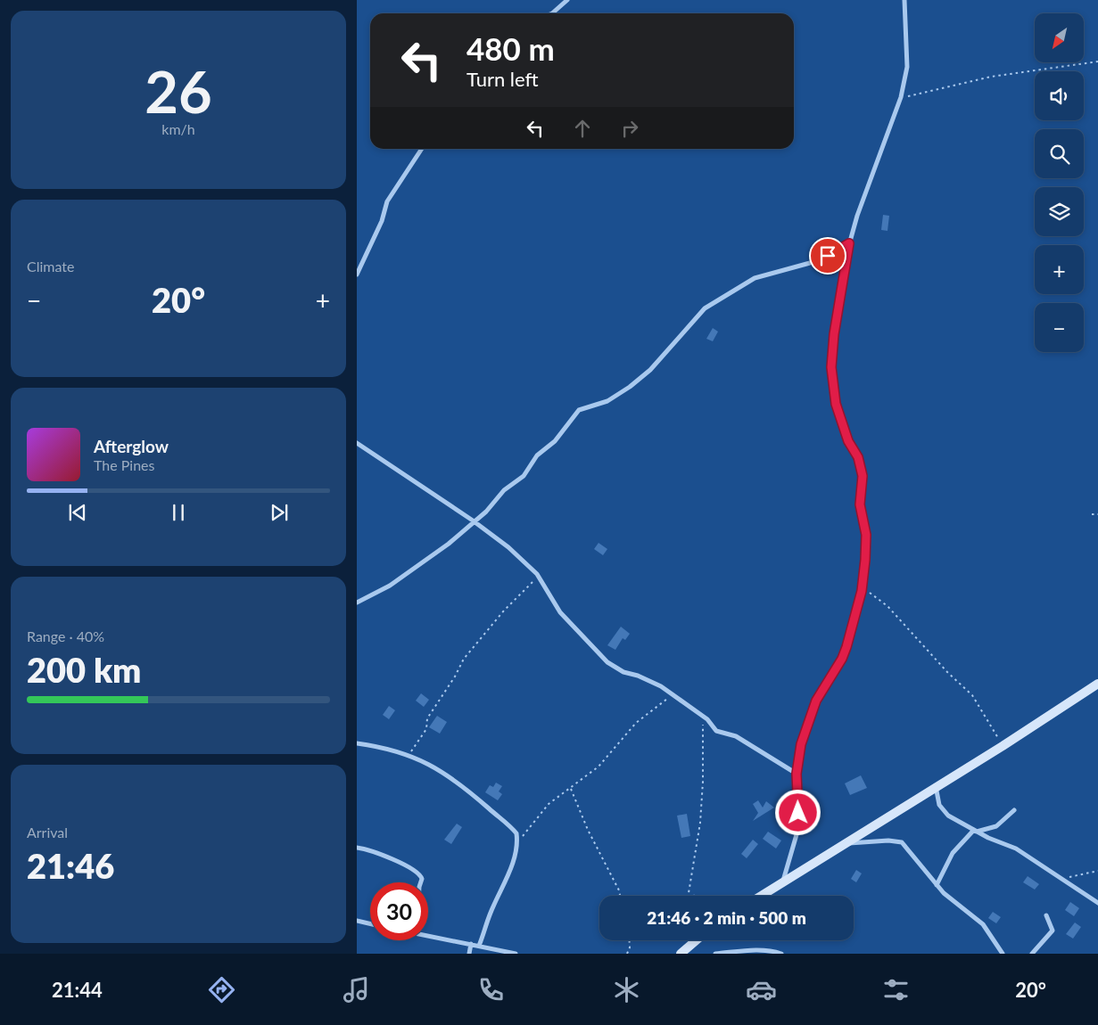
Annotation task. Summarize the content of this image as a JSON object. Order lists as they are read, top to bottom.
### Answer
{
  "north": "bottom left",
  "page": {
    "tile": [
      ["26", "km/h"],
      "Climate",
      ["Range · 40%", "200 km"],
      ["Arrival", "21:46"]
    ],
    "map_buttons": ["+", "−"],
    "turn": ["480 m", "Turn left"],
    "heat": ["−", "20°", "+"],
    "song": ["Afterglow", "The Pines"],
    "limit": "30",
    "trip": "21:46 · 2 min · 500 m",
    "tabs": ["21:44", "20°"]
  }
}
